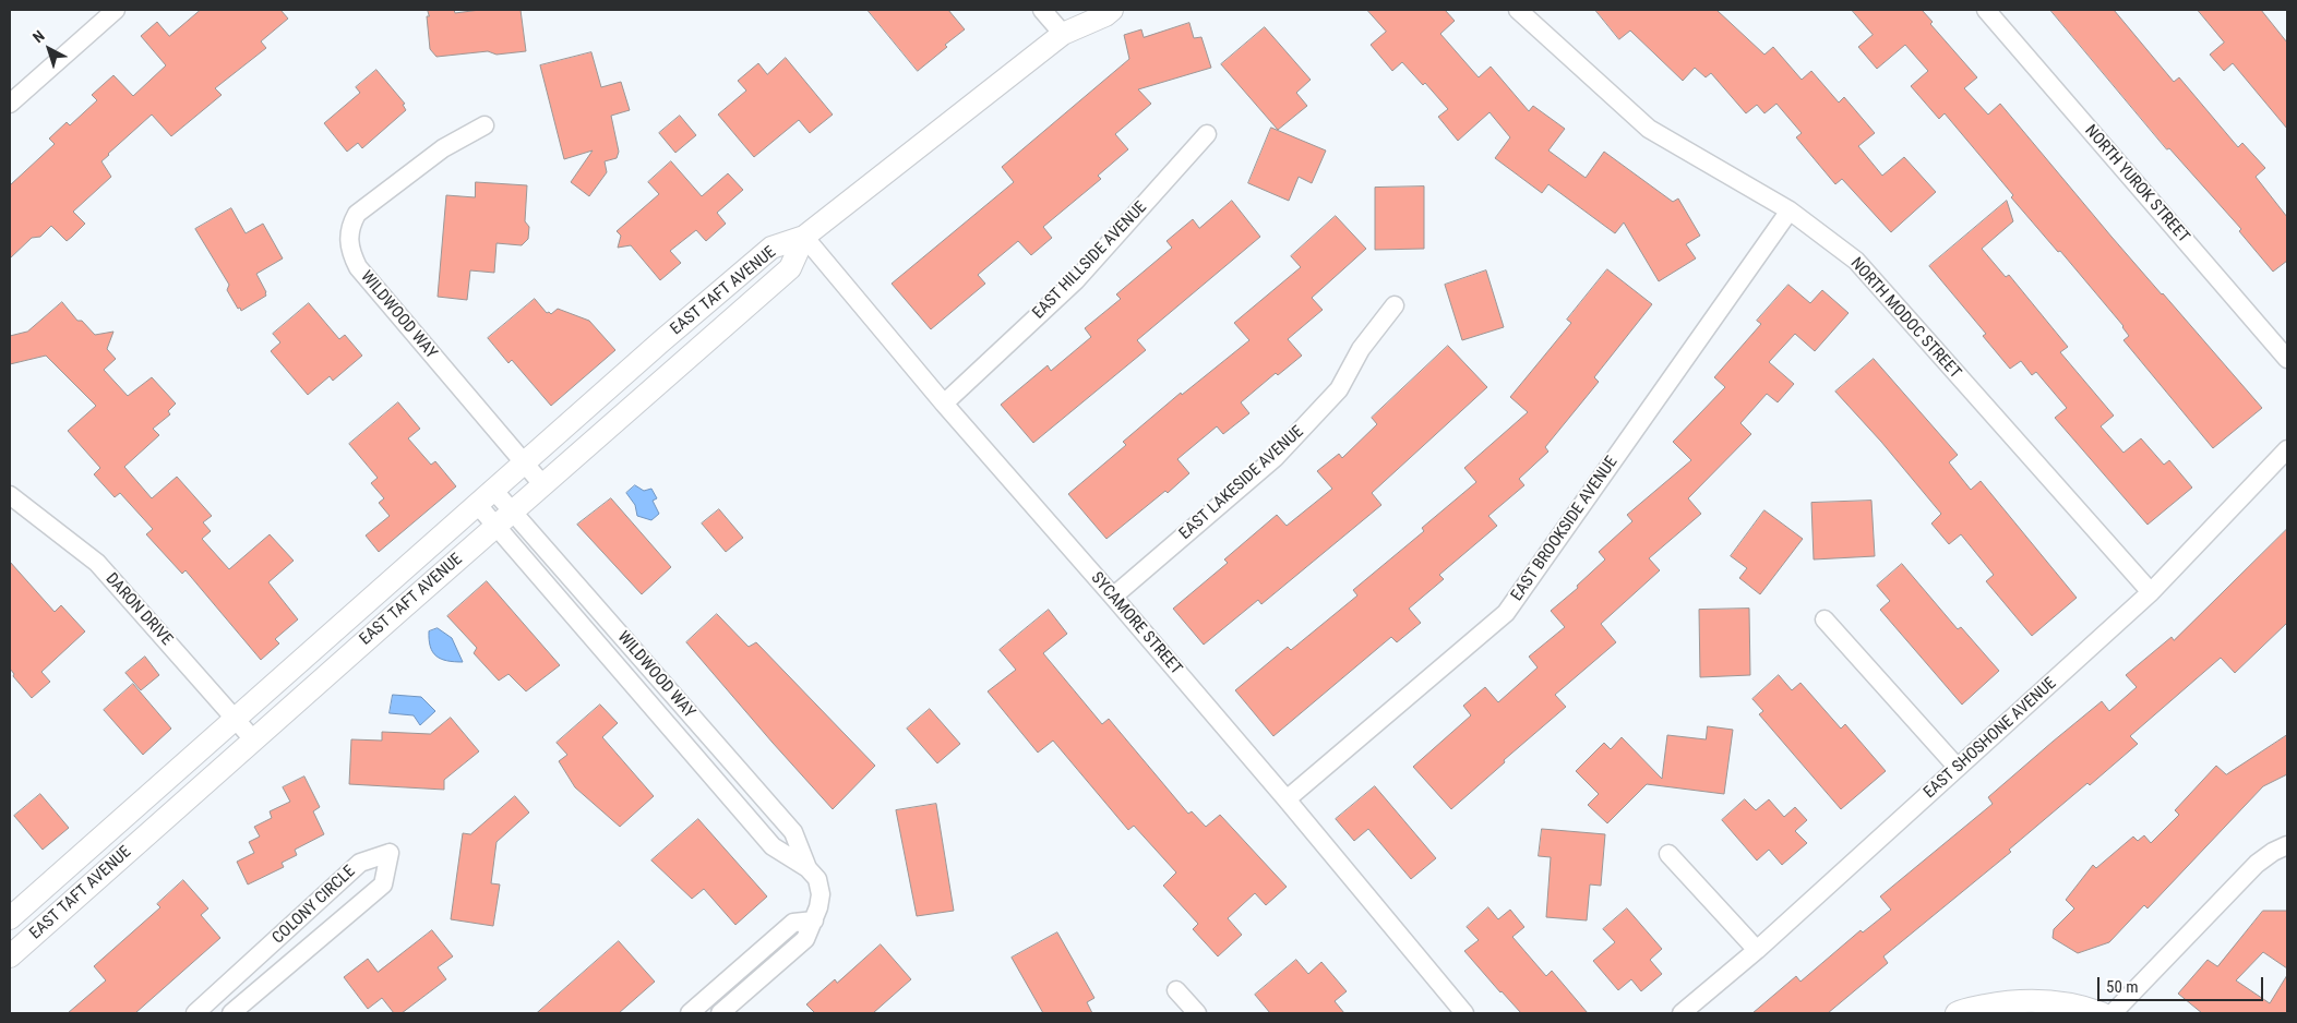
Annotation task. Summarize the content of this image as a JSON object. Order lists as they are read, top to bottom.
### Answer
{
  "streets": {
    "street": [
      "NORTH YUROK STREET",
      "EAST HILLSIDE AVENUE",
      "EAST TAFT AVENUE",
      "WILDWOOD WAY",
      "NORTH MODOC STREET",
      "EAST LAKESIDE AVENUE",
      "EAST BROOKSIDE AVENUE",
      "DARON DRIVE",
      "SYCAMORE STREET",
      "EAST SHOSHONE AVENUE",
      "COLONY CIRCLE"
    ]
  },
  "crossings": [
    ["EAST HILLSIDE AVENUE", "SYCAMORE STREET"],
    ["EAST TAFT AVENUE", "WILDWOOD WAY"],
    ["EAST TAFT AVENUE", "DARON DRIVE"],
    ["EAST TAFT AVENUE", "SYCAMORE STREET"],
    ["NORTH MODOC STREET", "EAST BROOKSIDE AVENUE"],
    ["NORTH MODOC STREET", "EAST SHOSHONE AVENUE"],
    ["EAST LAKESIDE AVENUE", "SYCAMORE STREET"],
    ["EAST BROOKSIDE AVENUE", "SYCAMORE STREET"]
  ],
  "scale_bar": "50 m",
  "north": "top left"
}
